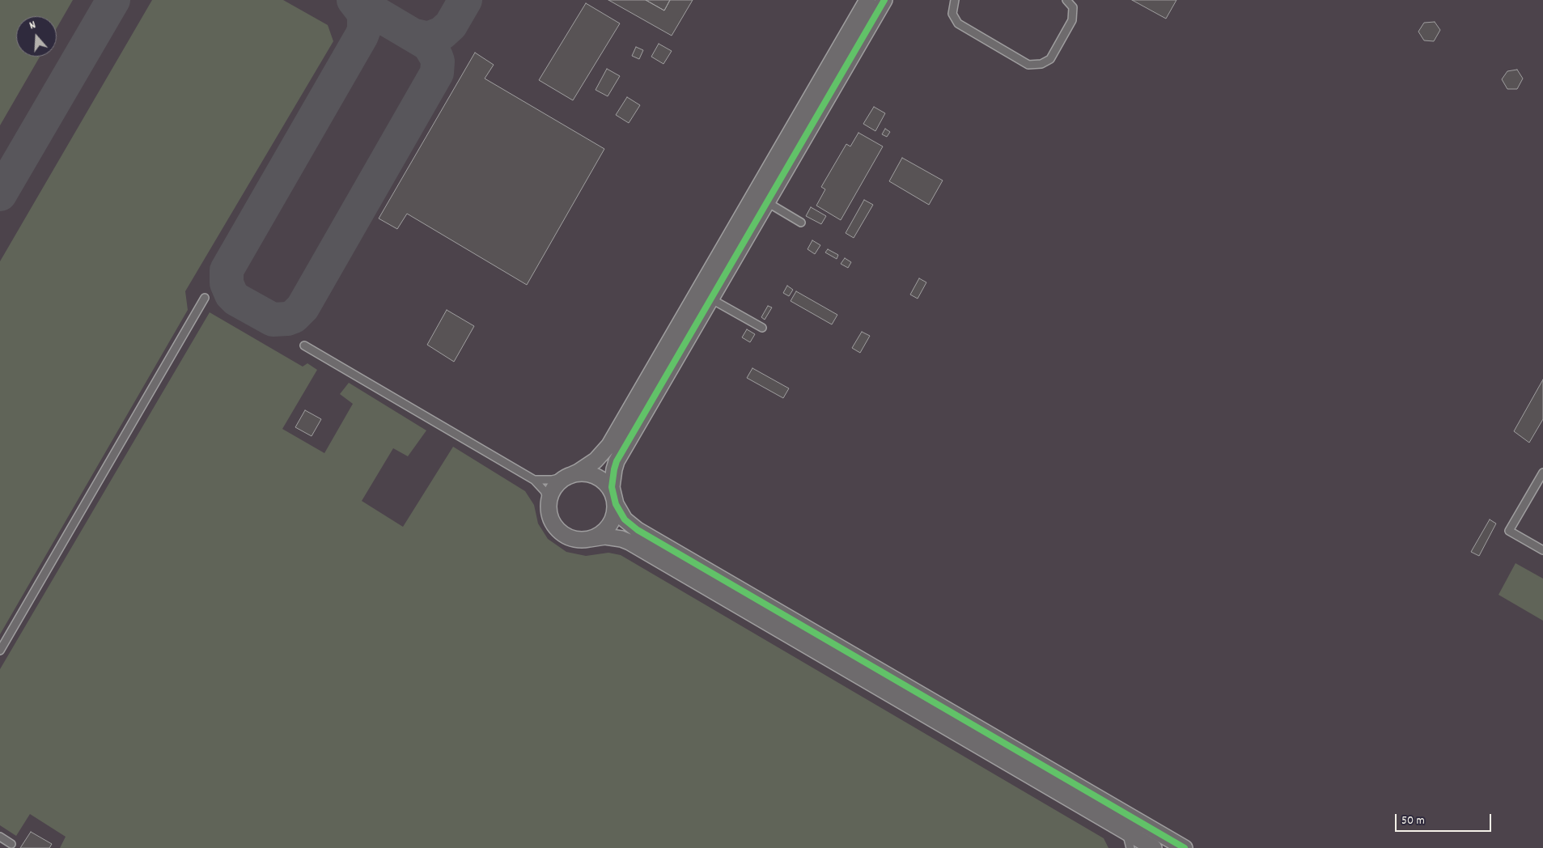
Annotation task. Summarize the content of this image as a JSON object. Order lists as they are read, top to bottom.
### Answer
{
  "scale_bar": "50 m",
  "north": "top"
}
